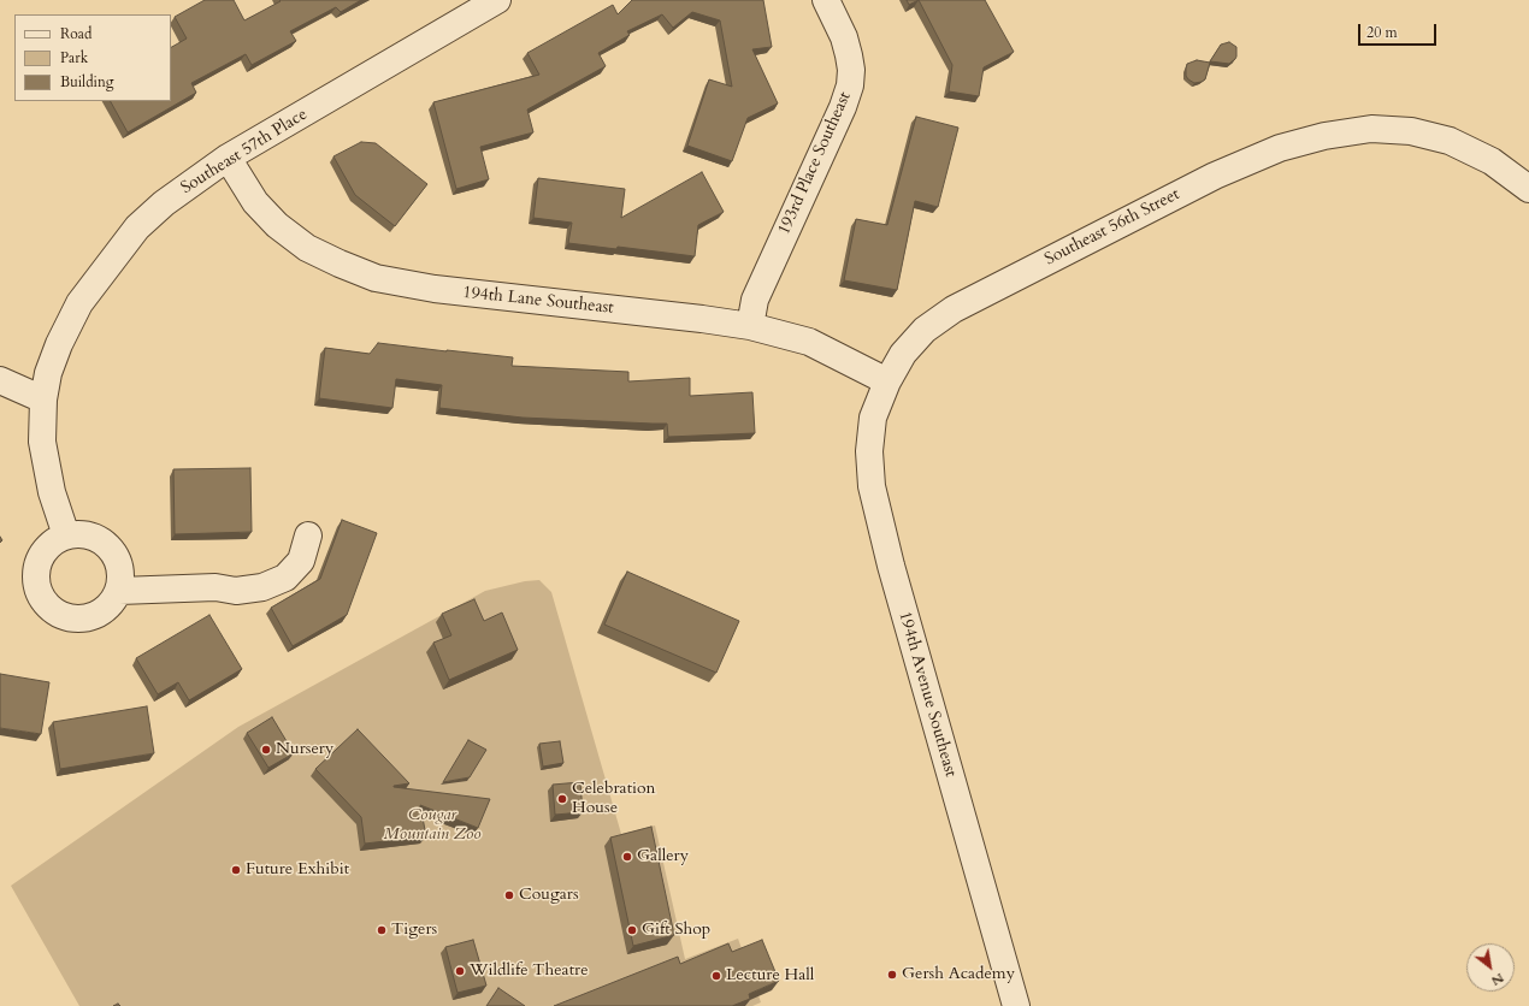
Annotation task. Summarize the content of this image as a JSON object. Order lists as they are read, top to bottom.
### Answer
{
  "streets": {
    "street": [
      "Southeast 57th Place",
      "193rd Place Southeast",
      "Southeast 56th Street",
      "194th Lane Southeast",
      "194th Avenue Southeast"
    ]
  },
  "crossings": [
    ["Southeast 57th Place", "194th Lane Southeast"],
    ["193rd Place Southeast", "194th Lane Southeast"],
    ["Southeast 56th Street", "194th Lane Southeast"],
    ["Southeast 56th Street", "194th Avenue Southeast"],
    ["194th Lane Southeast", "194th Avenue Southeast"]
  ],
  "parks": ["Cougar Mountain Zoo"],
  "places": [
    "Nursery",
    "Celebration House",
    "Gallery",
    "Future Exhibit",
    "Cougars",
    "Tigers",
    "Gift Shop",
    "Wildlife Theatre",
    "Gersh Academy",
    "Lecture Hall"
  ],
  "legend": ["Road", "Park", "Building"],
  "scale_bar": "20 m",
  "north": "bottom right"
}
